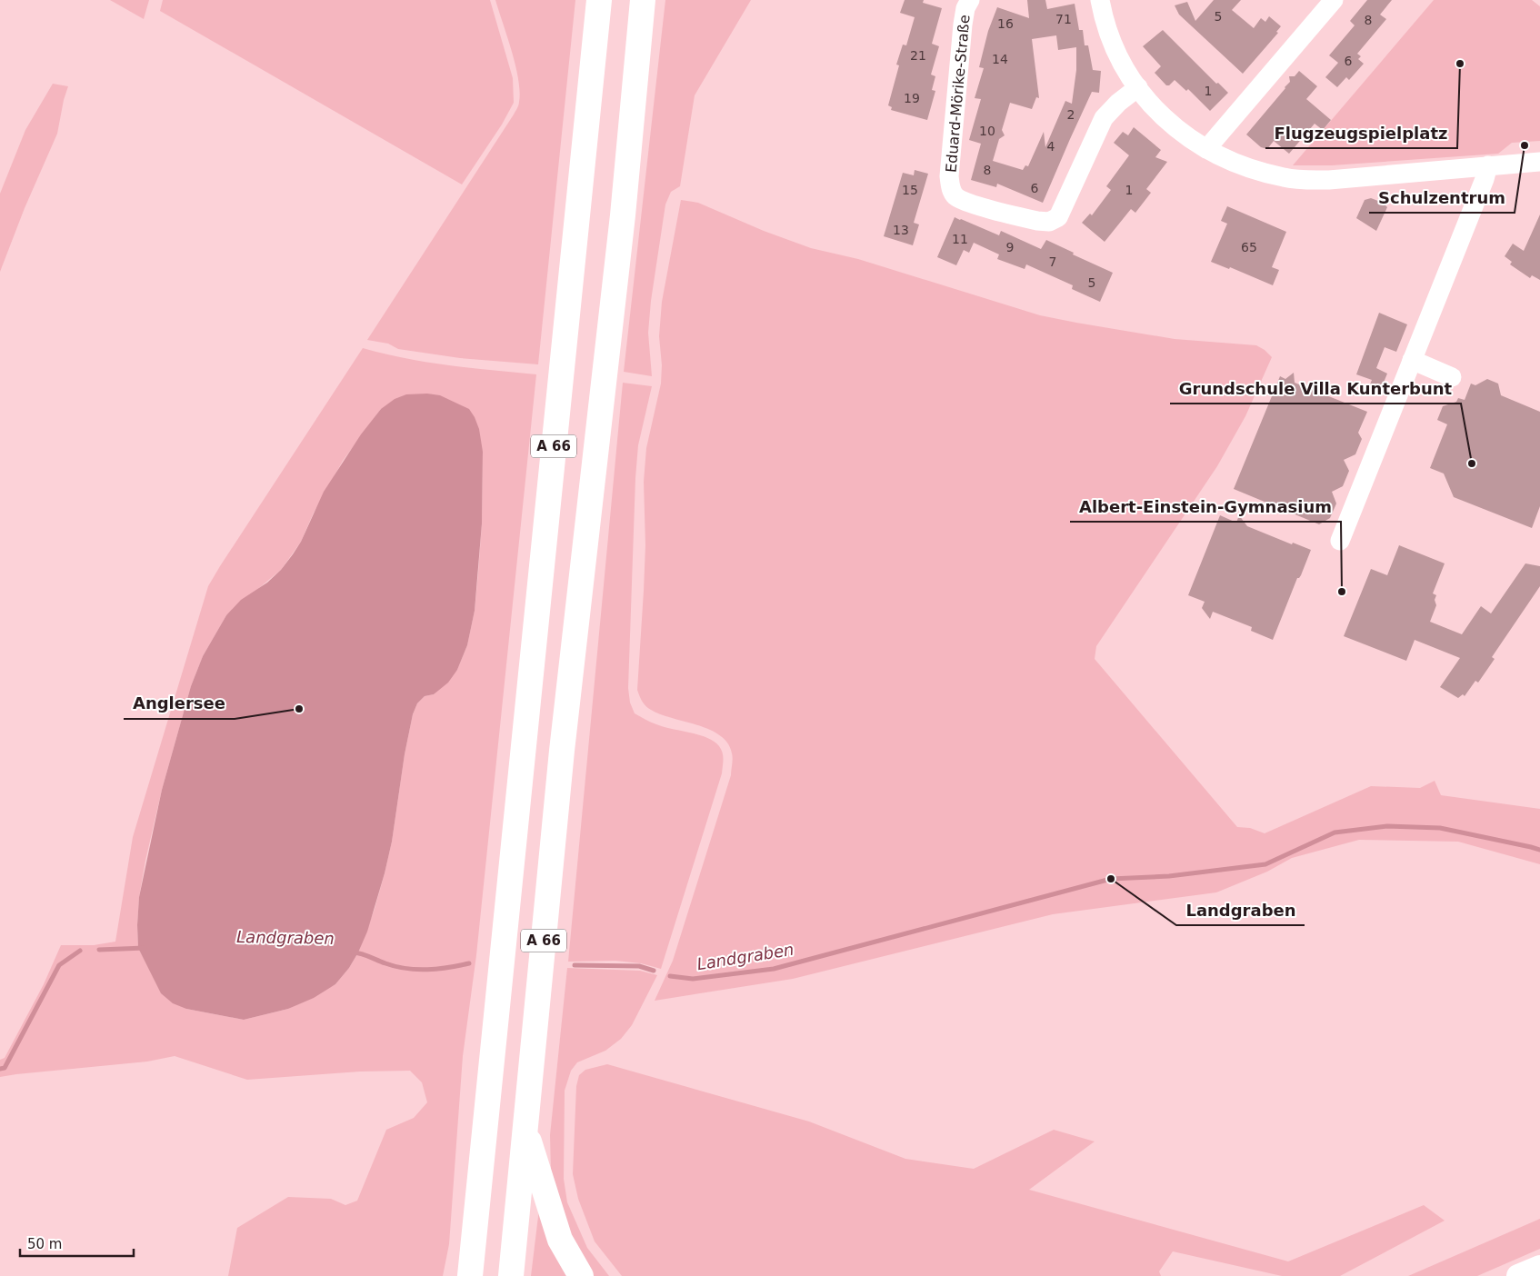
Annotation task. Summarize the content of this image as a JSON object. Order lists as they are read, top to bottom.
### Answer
{
  "streets": {
    "highway": ["A 66"],
    "street": ["Eduard-Mörike-Straße"]
  },
  "water": ["Landgraben"],
  "places": [
    "Flugzeugspielplatz",
    "Schulzentrum",
    "Grundschule Villa Kunterbunt",
    "Albert-Einstein-Gymnasium",
    "Anglersee",
    "Landgraben"
  ],
  "house_numbers": [
    "5",
    "71",
    "8",
    "16",
    "21",
    "14",
    "6",
    "1",
    "19",
    "2",
    "10",
    "4",
    "8",
    "6",
    "15",
    "1",
    "13",
    "11",
    "9",
    "65",
    "7",
    "5"
  ],
  "scale_bar": "50 m"
}
